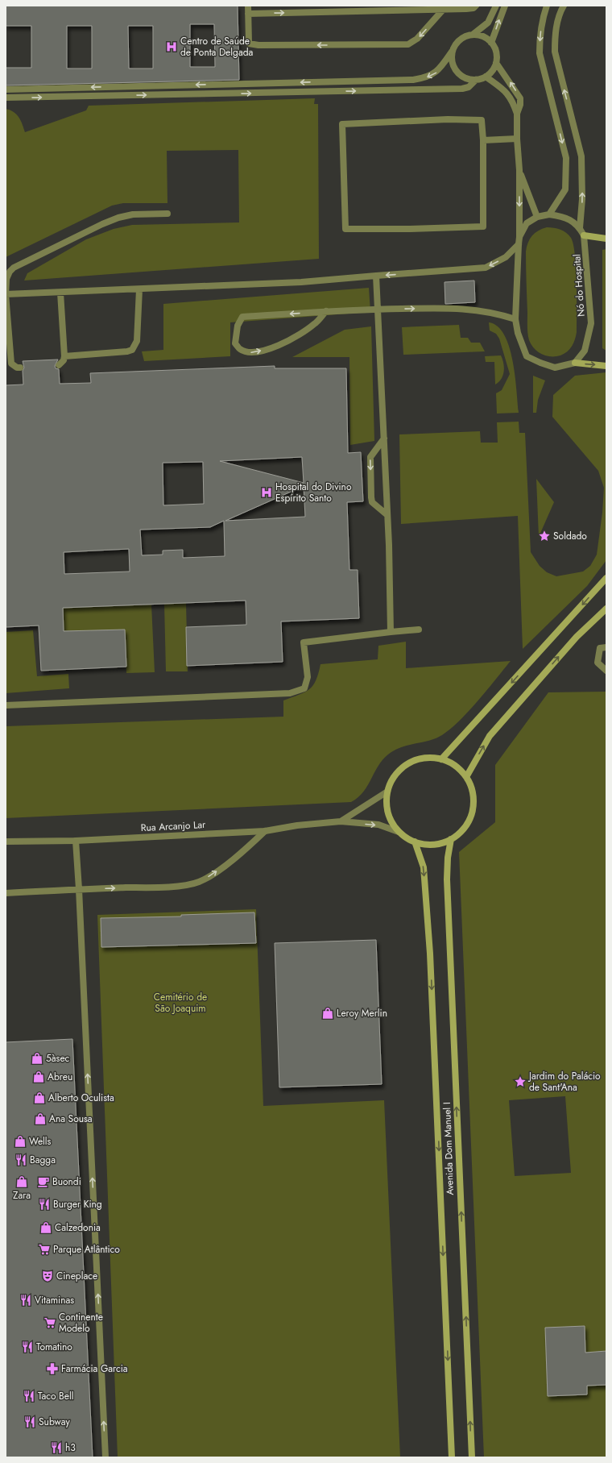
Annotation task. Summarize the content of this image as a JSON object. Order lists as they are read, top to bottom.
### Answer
{
  "streets": {
    "main road": ["Avenida Dom Manuel I"],
    "street": ["Nó do Hospital", "Rua Arcanjo Lar"]
  },
  "crossings": [
    ["Rua Arcanjo Lar", "Avenida Dom Manuel I"]
  ],
  "parks": ["Cemitério de São Joaquim"],
  "places": {
    "hospital": ["Centro de Saúde de Ponta Delgada", "Hospital do Divino Espírito Santo"],
    "place": ["Soldado", "Jardim do Palácio de Sant'Ana"],
    "shop": [
      "Leroy Merlin",
      "5àsec",
      "Abreu",
      "Alberto Oculista",
      "Ana Sousa",
      "Wells",
      "Zara",
      "Calzedonia"
    ],
    "restaurant": [
      "Bagga",
      "Burger King",
      "Vitaminas",
      "Tomatino",
      "Taco Bell",
      "Subway",
      "h3"
    ],
    "cafe": ["Buondi"],
    "supermarket": ["Parque Atlântico", "Continente Modelo"],
    "theatre": ["Cineplace"],
    "pharmacy": ["Farmácia Garcia"]
  }
}
